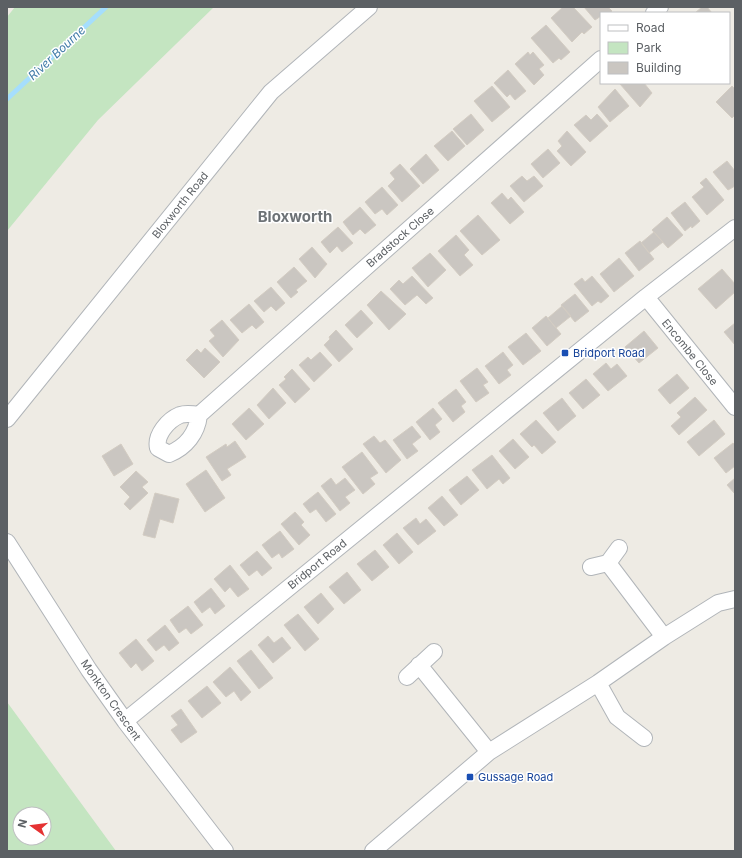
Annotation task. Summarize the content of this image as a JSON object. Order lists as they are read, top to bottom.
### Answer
{
  "streets": {
    "street": [
      "Bloxworth Road",
      "Bradstock Close",
      "Encombe Close",
      "Bridport Road",
      "Monkton Crescent"
    ]
  },
  "crossings": [
    ["Encombe Close", "Bridport Road"],
    ["Bridport Road", "Monkton Crescent"]
  ],
  "districts": ["Bloxworth"],
  "water": ["River Bourne"],
  "places": {
    "transit": ["Bridport Road", "Gussage Road"]
  },
  "legend": ["Road", "Park", "Building"],
  "north": "left"
}
